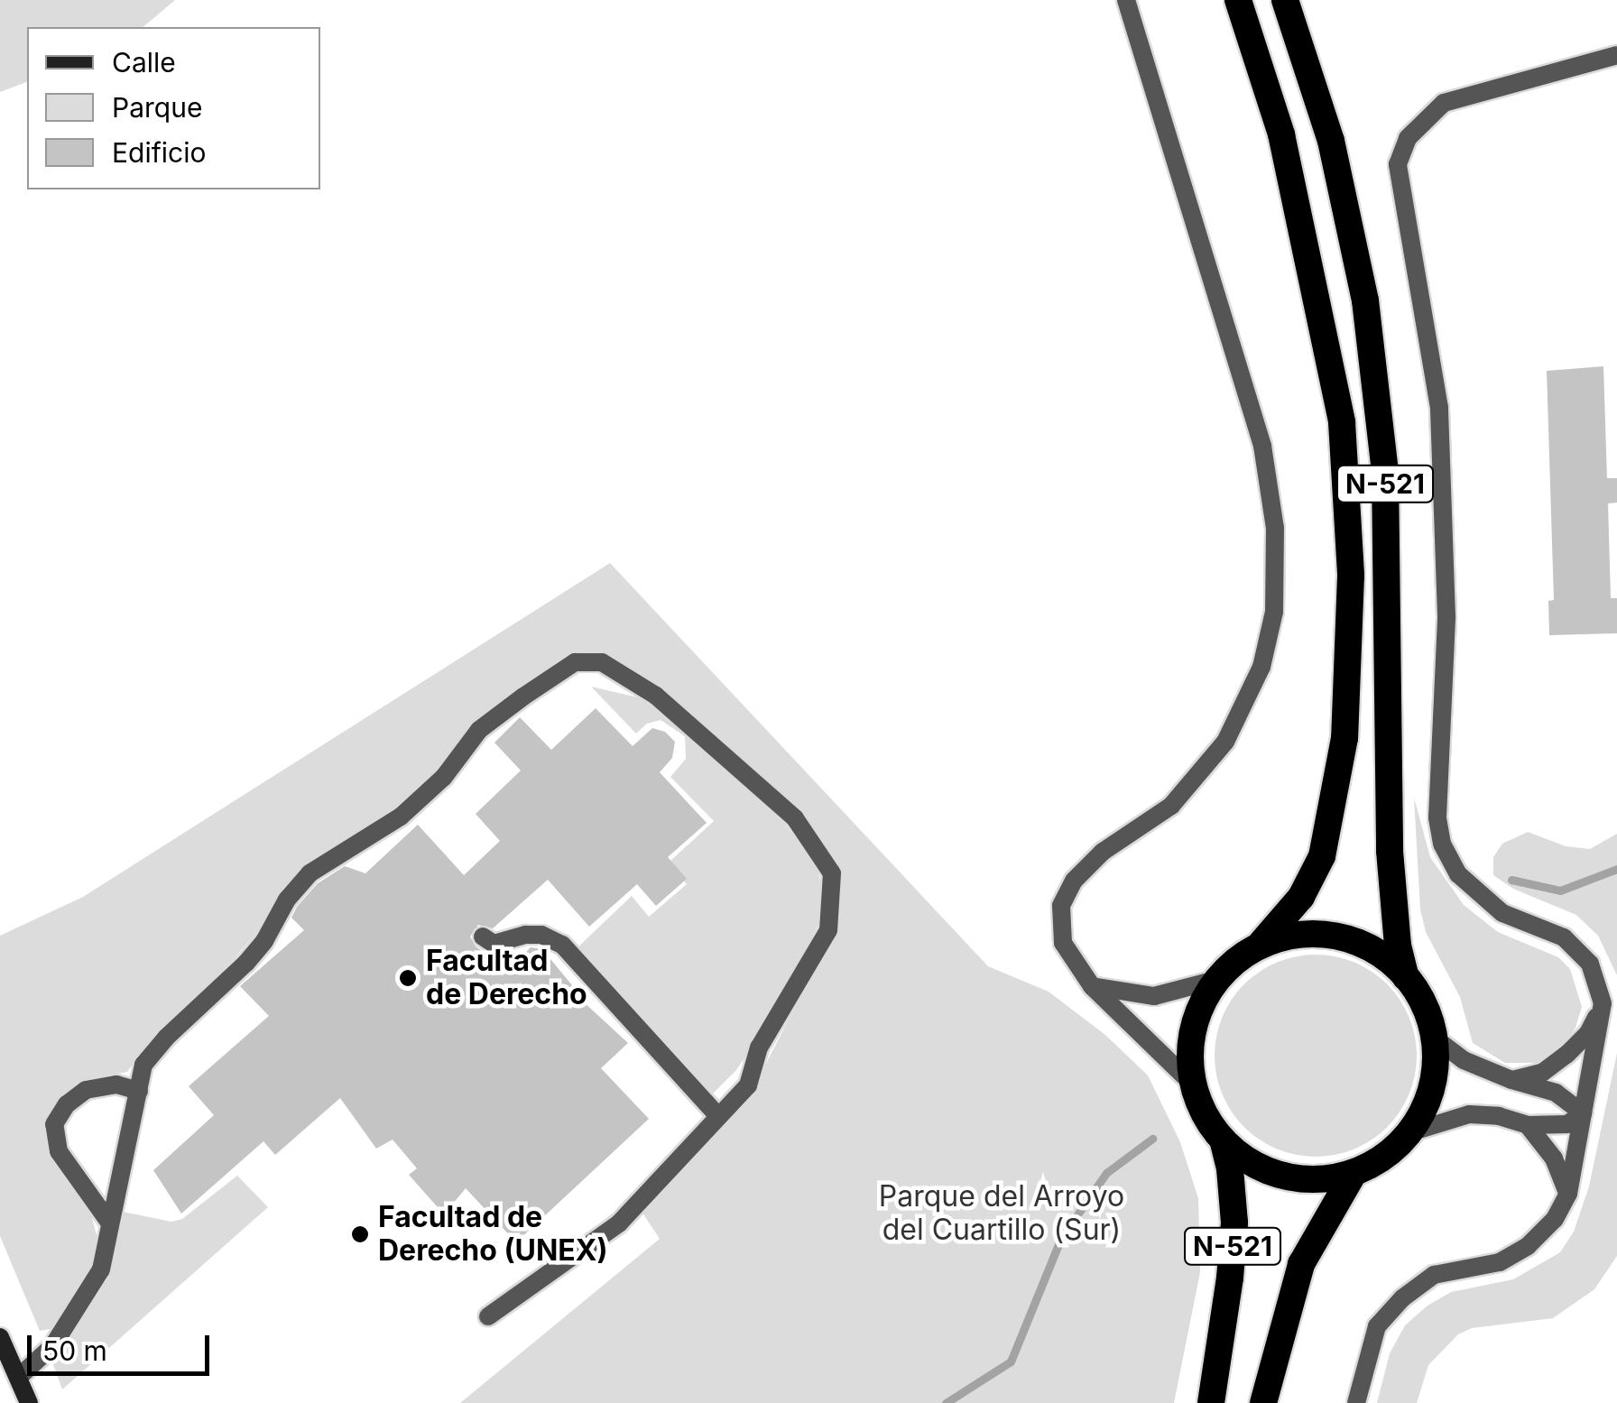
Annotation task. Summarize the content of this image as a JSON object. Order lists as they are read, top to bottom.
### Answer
{
  "streets": {
    "highway": ["N-521"]
  },
  "parks": ["Parque del Arroyo del Cuartillo (Sur)"],
  "places": ["Facultad de Derecho", "Facultad de Derecho (UNEX)"],
  "legend": ["Calle", "Parque", "Edificio"],
  "scale_bar": "50 m"
}
